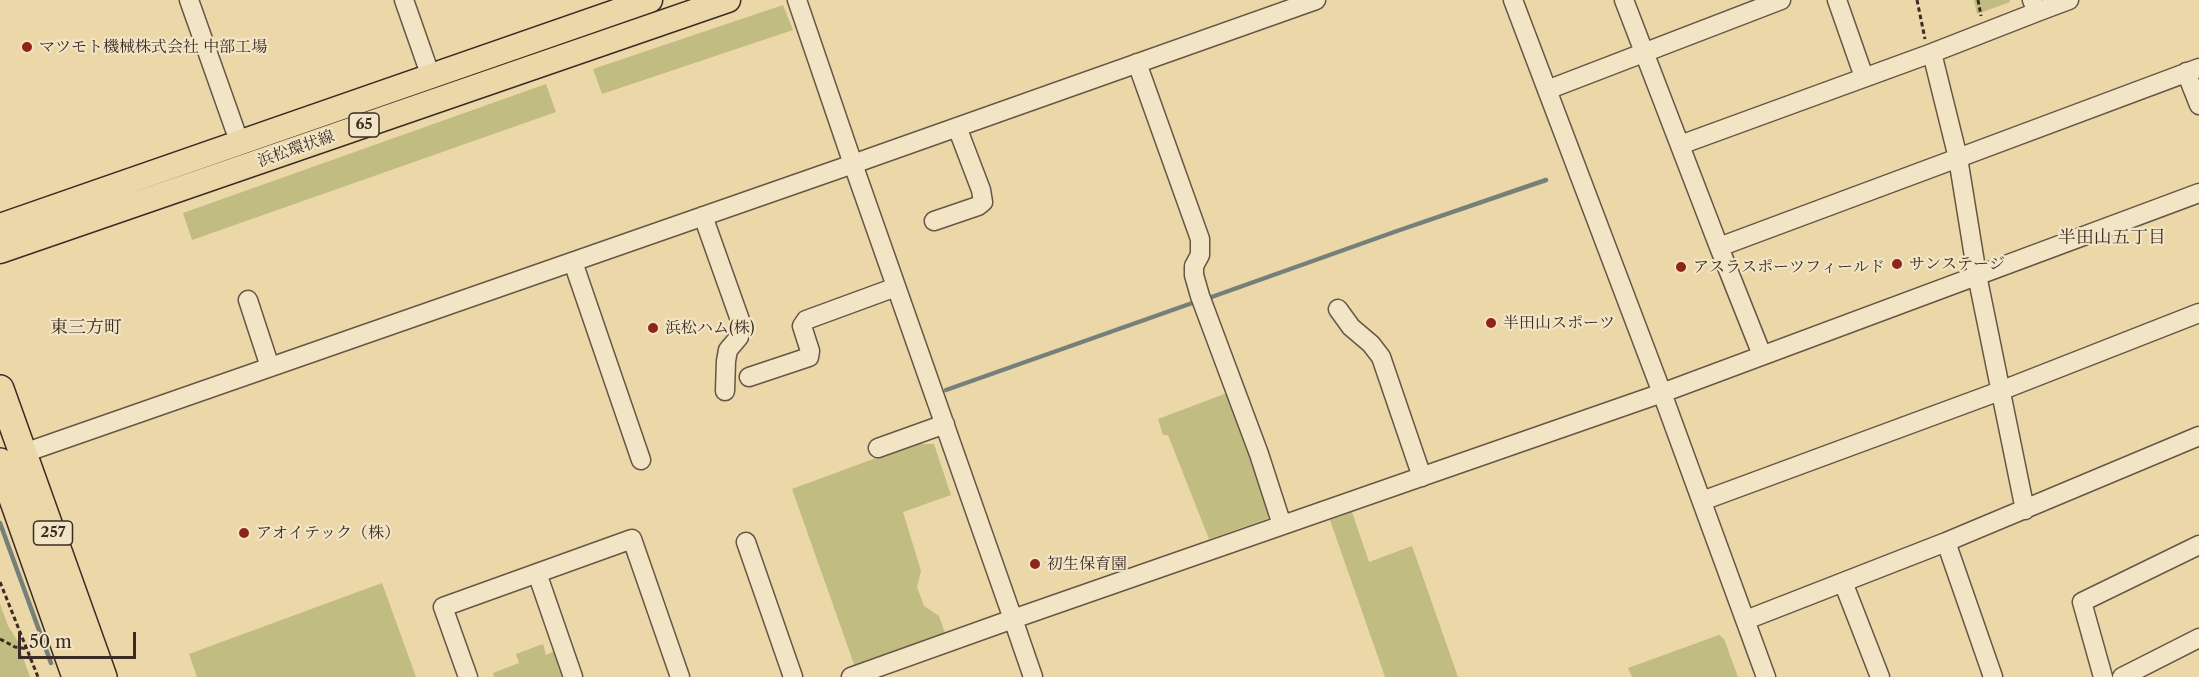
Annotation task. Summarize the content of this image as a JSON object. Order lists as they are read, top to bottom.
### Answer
{
  "streets": {
    "highway": ["257"],
    "main road": ["65", "浜松環状線"]
  },
  "districts": ["半田山五丁目", "東三方町"],
  "places": [
    "マツモト機械株式会社 中部工場",
    "サンステージ",
    "アスラスポーツフィールド",
    "半田山スポーツ",
    "浜松ハム(株)",
    "アオイテック（株）",
    "初生保育園"
  ],
  "scale_bar": "50 m"
}
